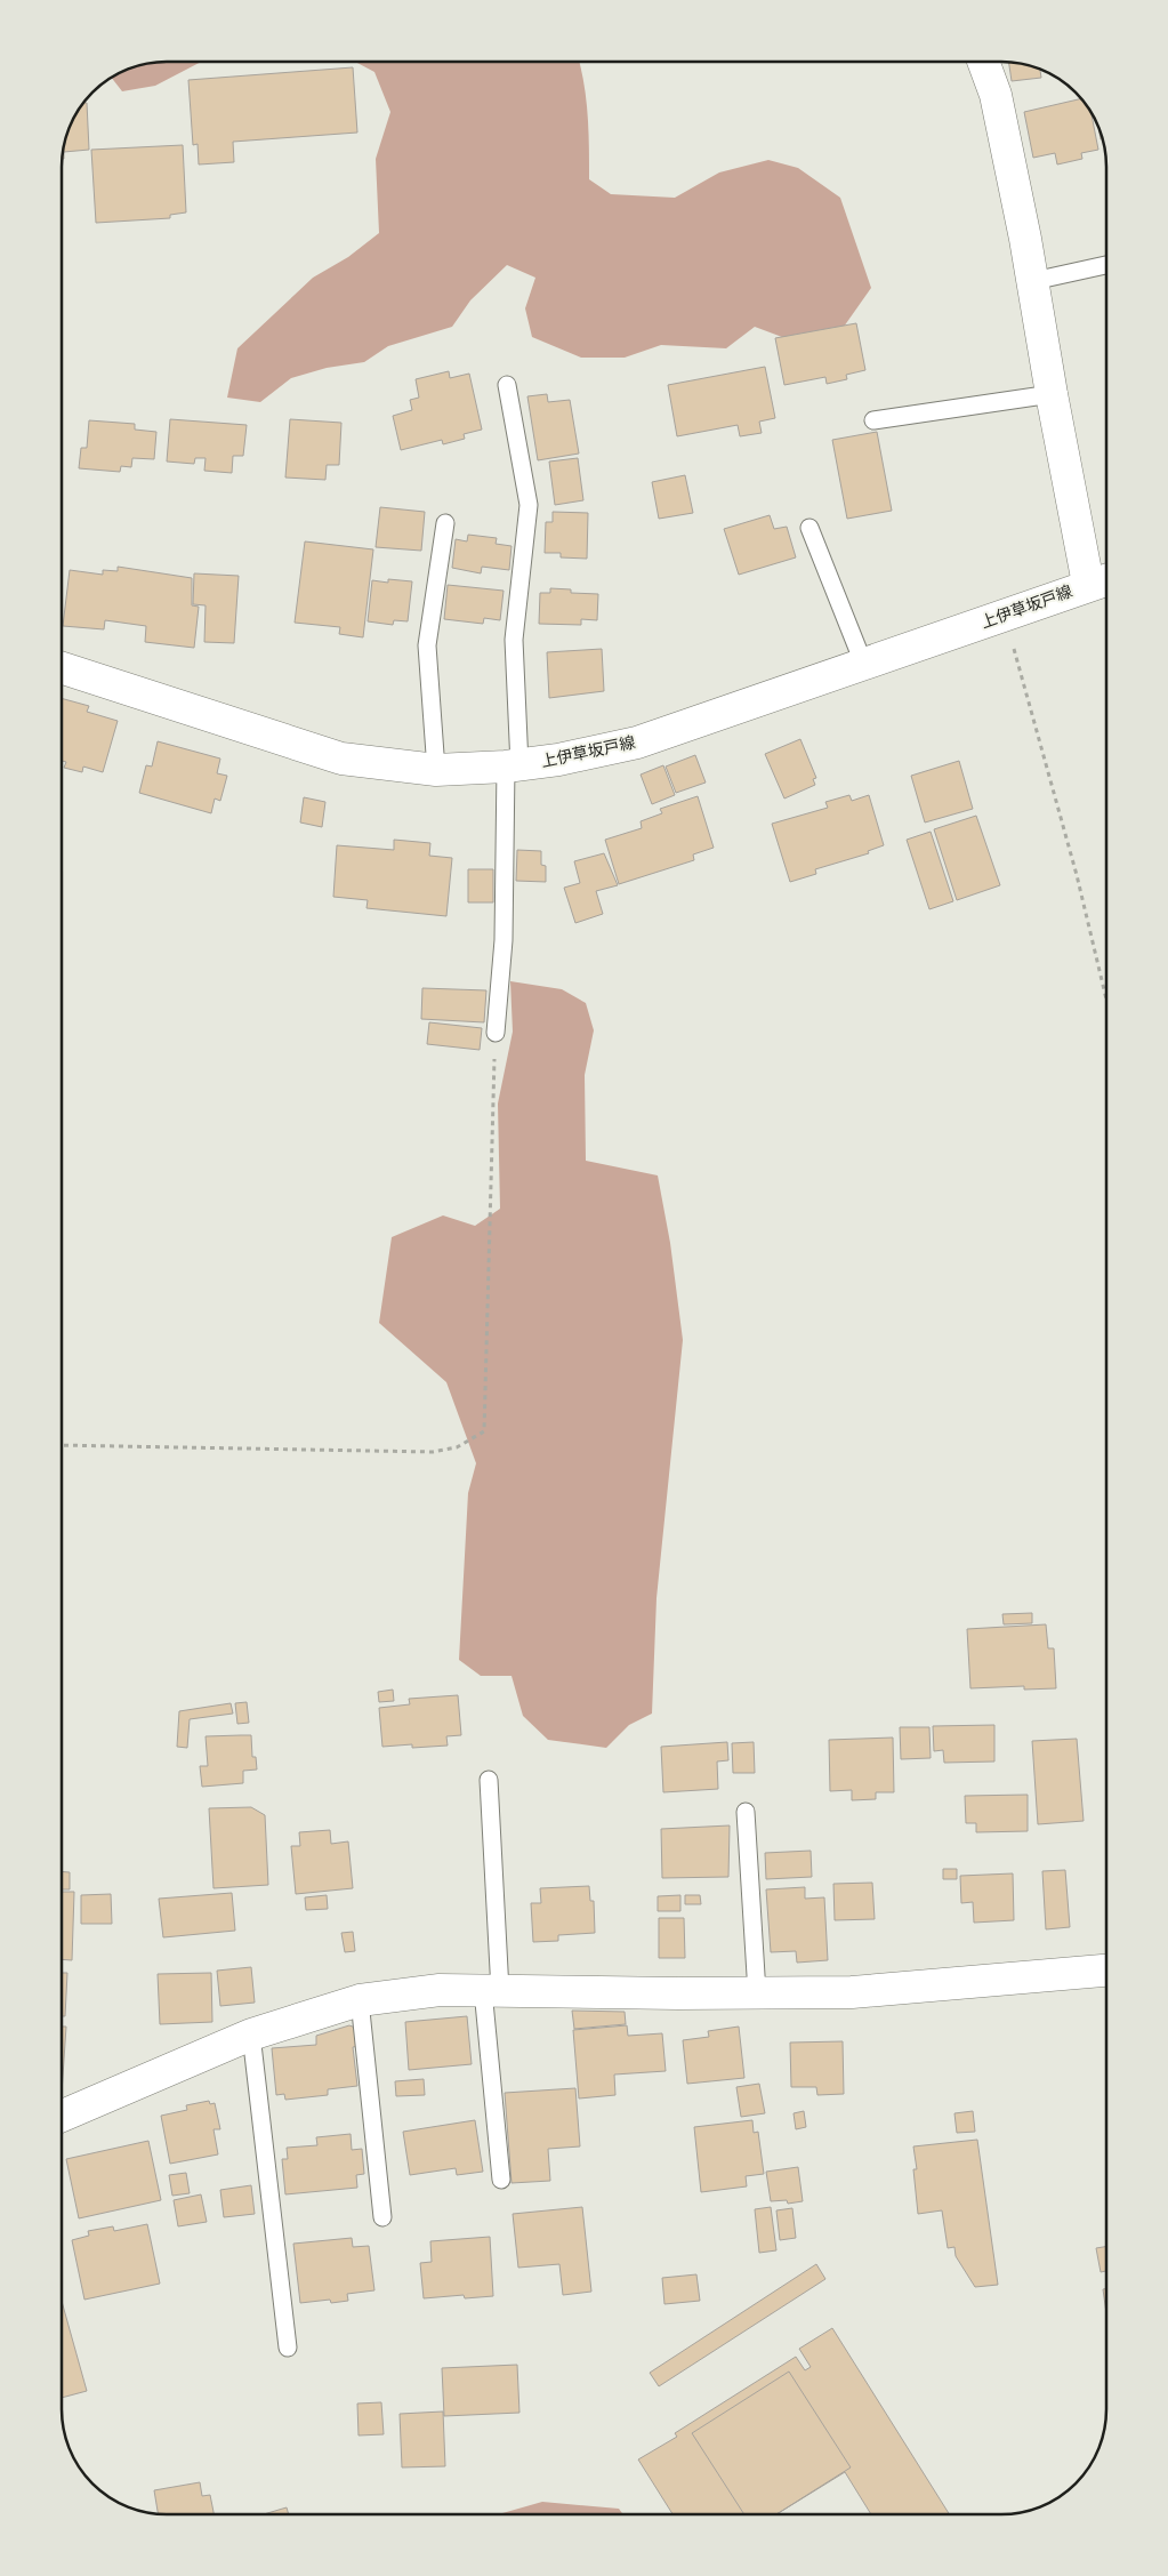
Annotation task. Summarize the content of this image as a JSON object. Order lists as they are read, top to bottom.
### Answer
{
  "streets": {
    "street": ["上伊草坂戸線"]
  }
}
